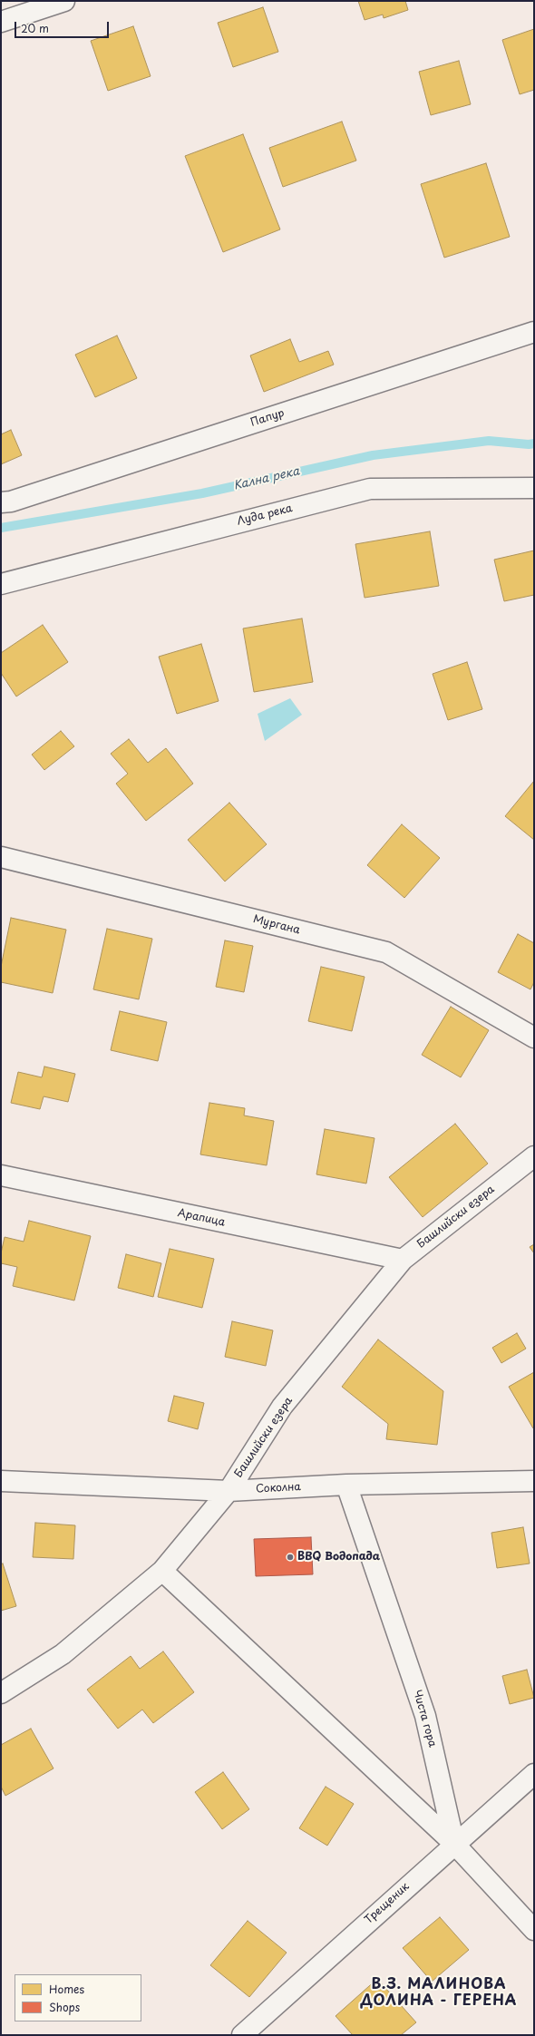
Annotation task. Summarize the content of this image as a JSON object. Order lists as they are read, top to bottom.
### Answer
{
  "streets": {
    "street": [
      "Папур",
      "Луда река",
      "Мургана",
      "Башлийски езера",
      "Арапица",
      "Соколна",
      "Чиста гора",
      "Трещеник"
    ]
  },
  "crossings": [
    ["Башлийски езера", "Арапица"],
    ["Башлийски езера", "Соколна"],
    ["Соколна", "Чиста гора"],
    ["Чиста гора", "Трещеник"]
  ],
  "districts": ["В.З. МАЛИНОВА ДОЛИНА - ГЕРЕНА"],
  "water": ["Кална река"],
  "places": ["BBQ Водопада"],
  "legend": ["Homes", "Shops"],
  "scale_bar": "20 m"
}
